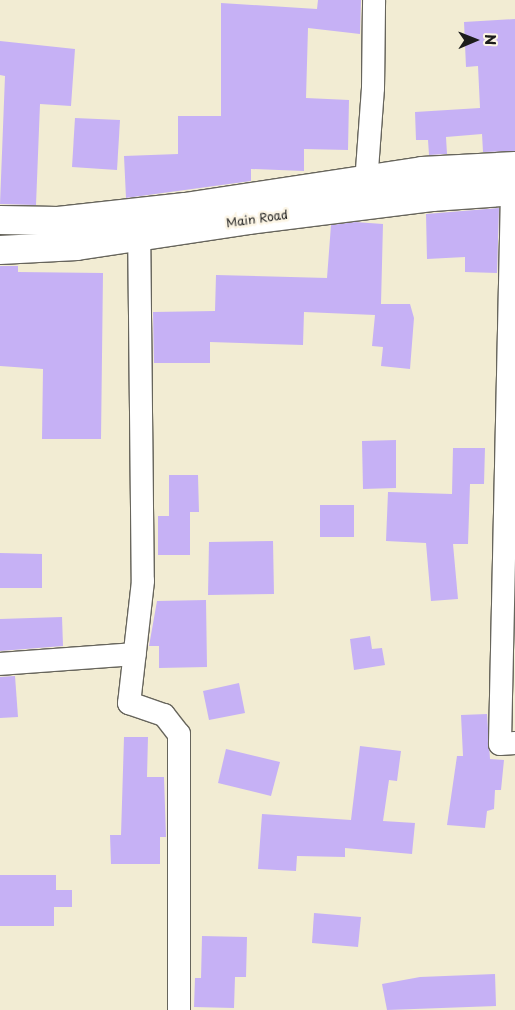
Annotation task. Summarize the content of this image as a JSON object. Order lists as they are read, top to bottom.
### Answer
{
  "streets": {
    "main road": ["Main Road"]
  },
  "north": "right"
}
